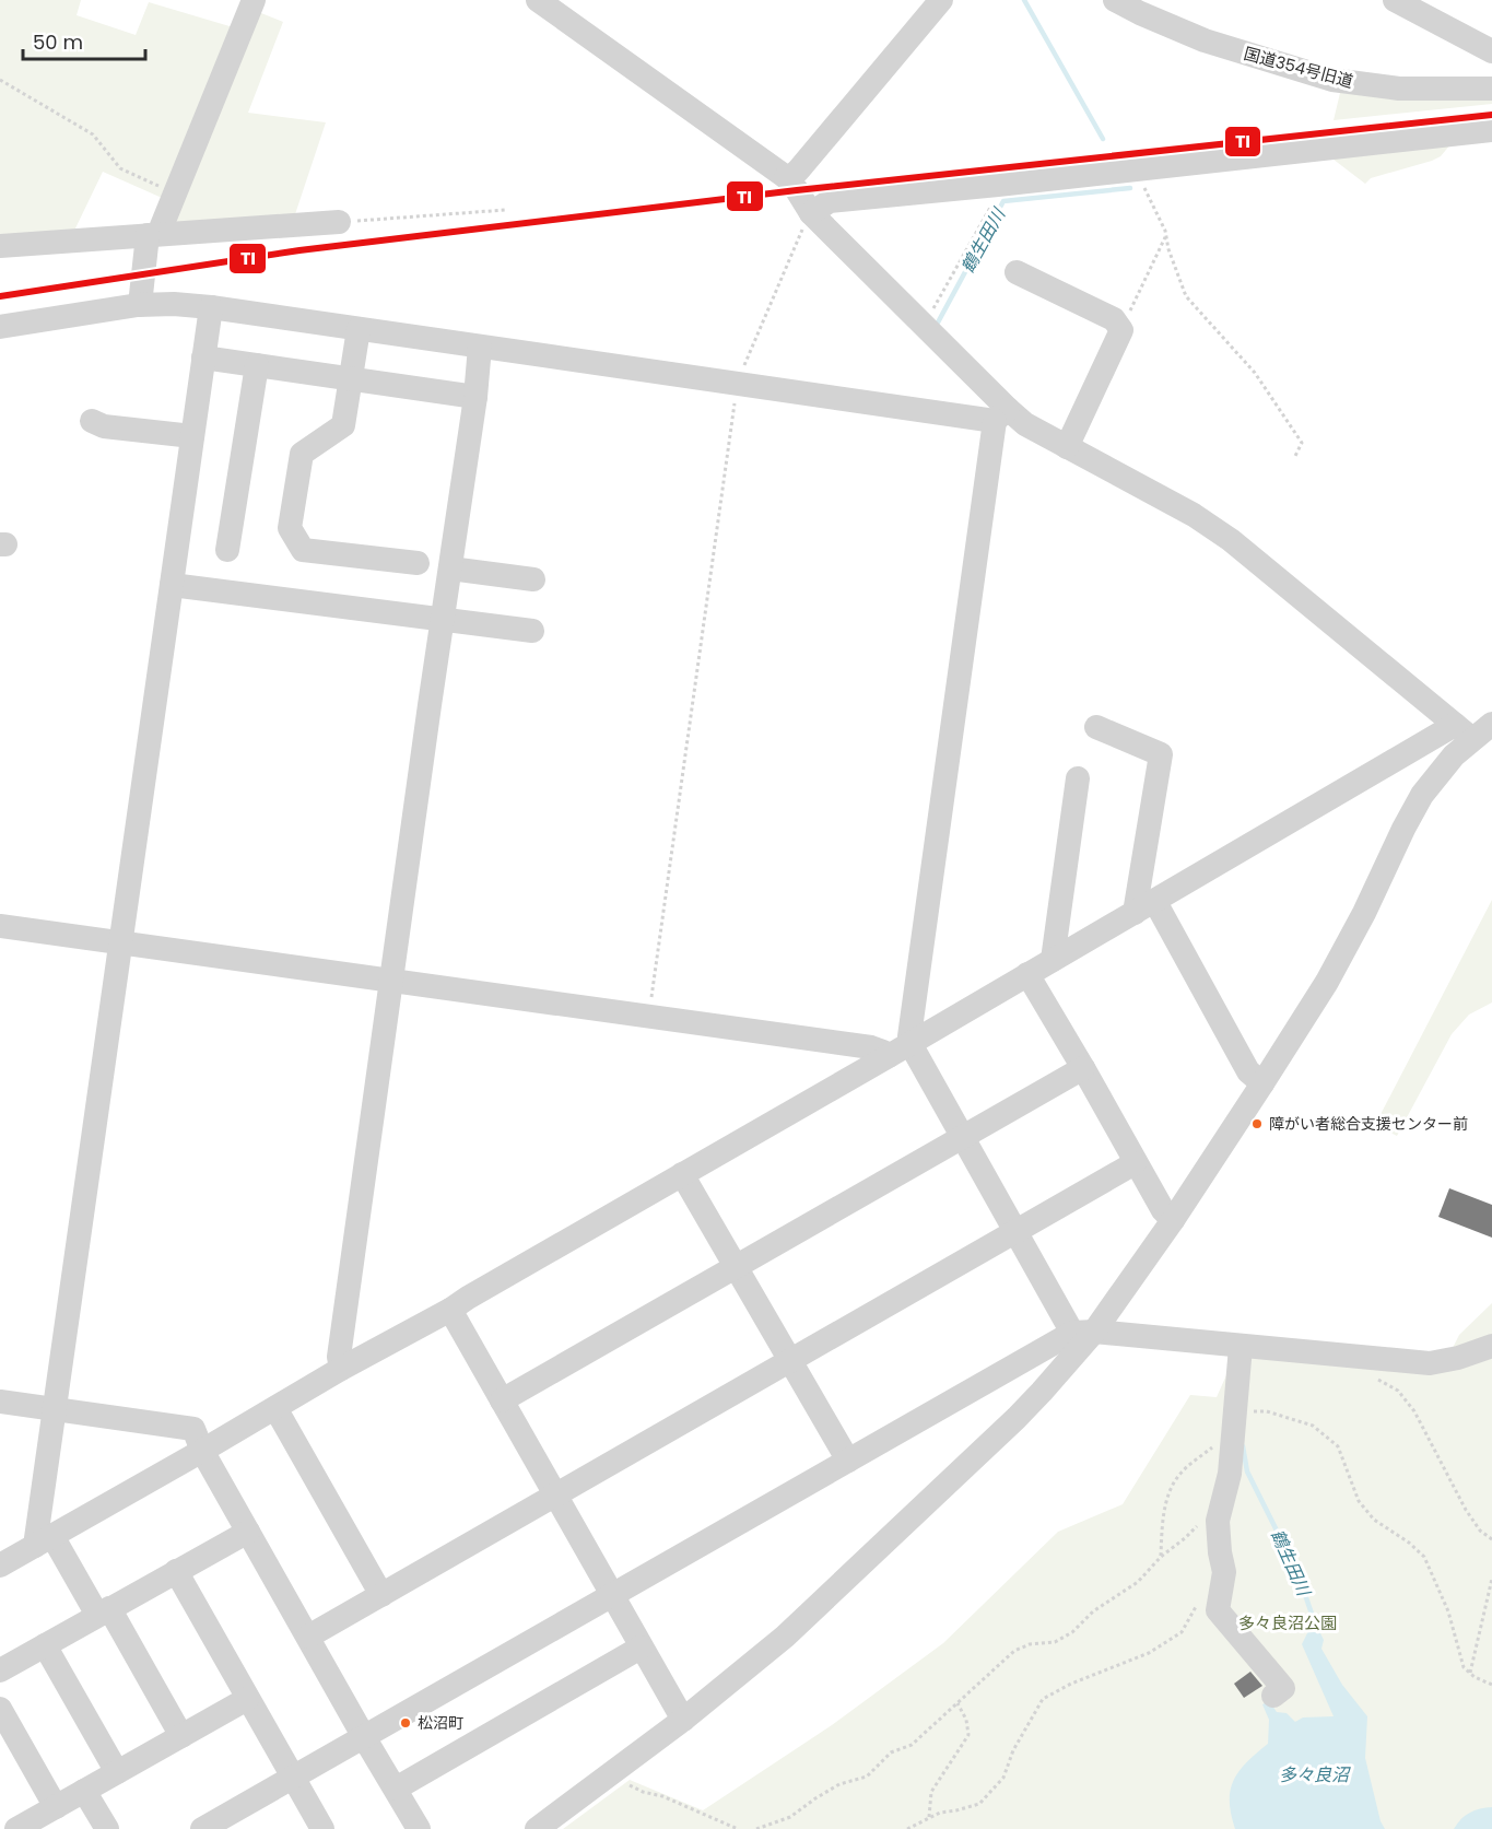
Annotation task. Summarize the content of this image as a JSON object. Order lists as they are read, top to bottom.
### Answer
{
  "streets": {
    "street": ["国道354号旧道"]
  },
  "water": ["鶴生田川", "多々良沼"],
  "parks": ["多々良沼公園"],
  "places": ["障がい者総合支援センター前", "松沼町"],
  "lines": ["transit line TI"],
  "scale_bar": "50 m"
}
